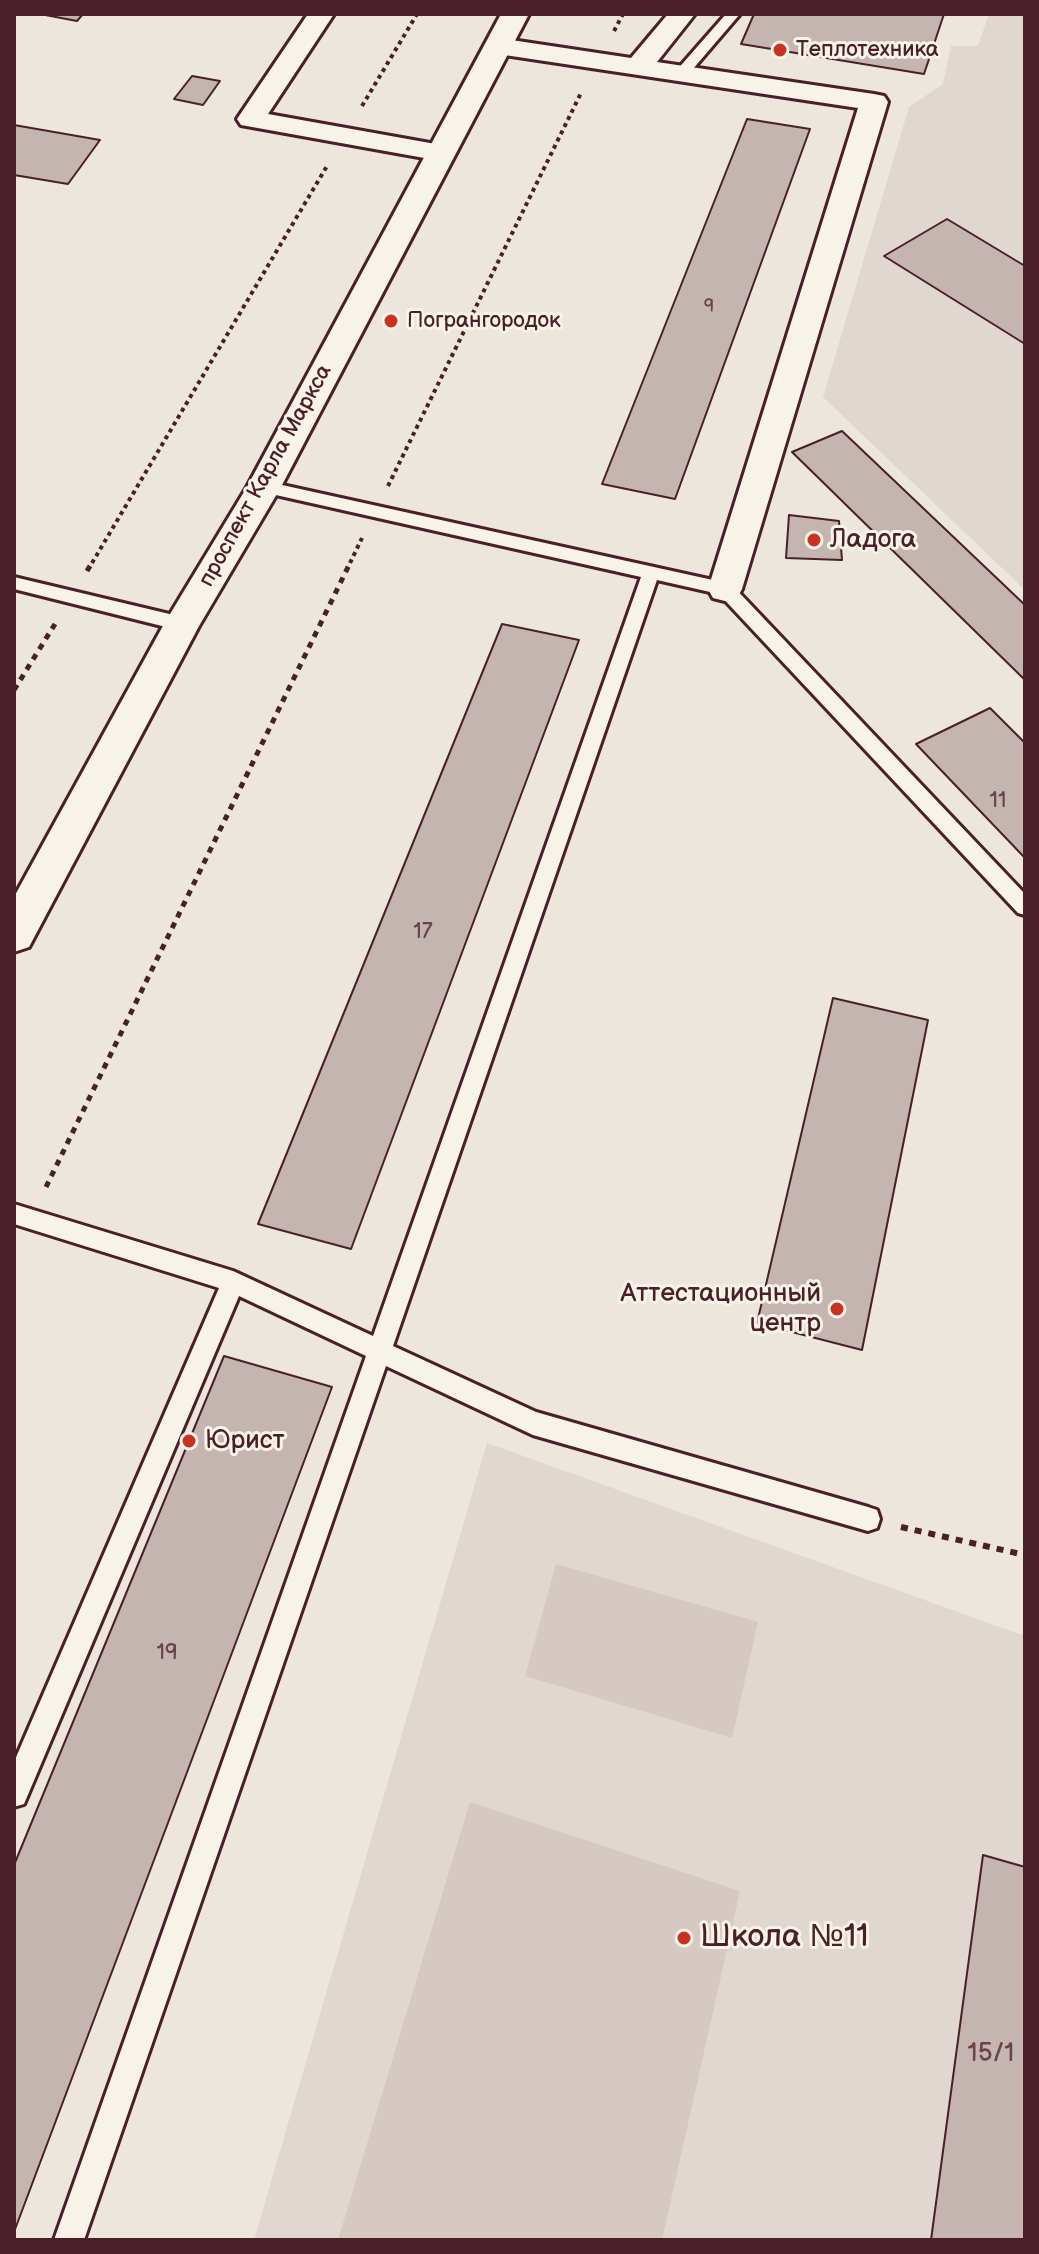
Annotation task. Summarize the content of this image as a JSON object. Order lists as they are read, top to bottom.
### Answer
{
  "streets": {
    "main road": ["проспект Карла Маркса"]
  },
  "places": [
    "Теплотехника",
    "Погрангородок",
    "Ладога",
    "Аттестационный центр",
    "Юрист",
    "Школа №11"
  ],
  "house_numbers": [
    "9",
    "11",
    "17",
    "19",
    "15/1"
  ]
}
